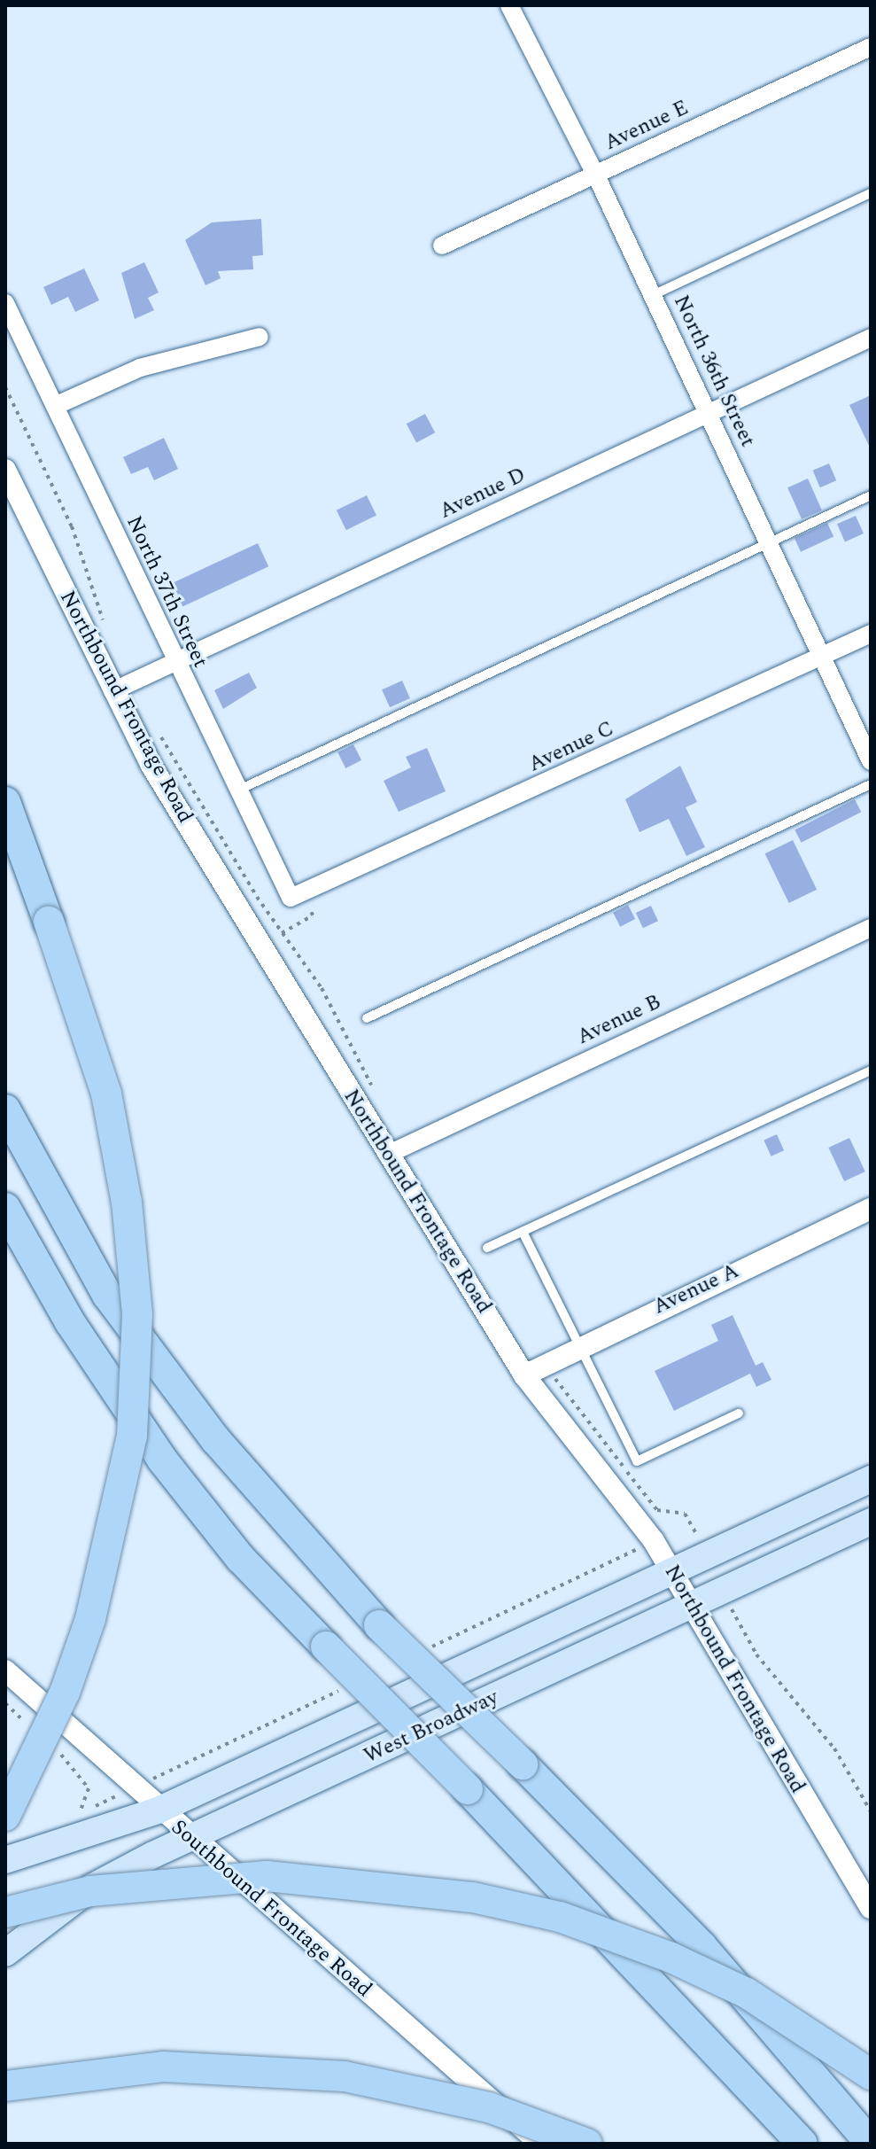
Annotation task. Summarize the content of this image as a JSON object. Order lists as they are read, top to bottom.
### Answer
{
  "streets": {
    "main road": ["West Broadway"],
    "street": [
      "Avenue E",
      "North 36th Street",
      "Avenue D",
      "North 37th Street",
      "Northbound Frontage Road",
      "Avenue C",
      "Avenue B",
      "Avenue A",
      "Southbound Frontage Road"
    ]
  },
  "crossings": [
    ["Avenue E", "North 36th Street"],
    ["North 36th Street", "Avenue D"],
    ["North 36th Street", "Avenue C"],
    ["Avenue D", "North 37th Street"],
    ["Avenue D", "Northbound Frontage Road"],
    ["North 37th Street", "Avenue C"],
    ["Northbound Frontage Road", "Avenue B"],
    ["Northbound Frontage Road", "Avenue A"],
    ["Northbound Frontage Road", "West Broadway"],
    ["West Broadway", "Southbound Frontage Road"]
  ]
}
